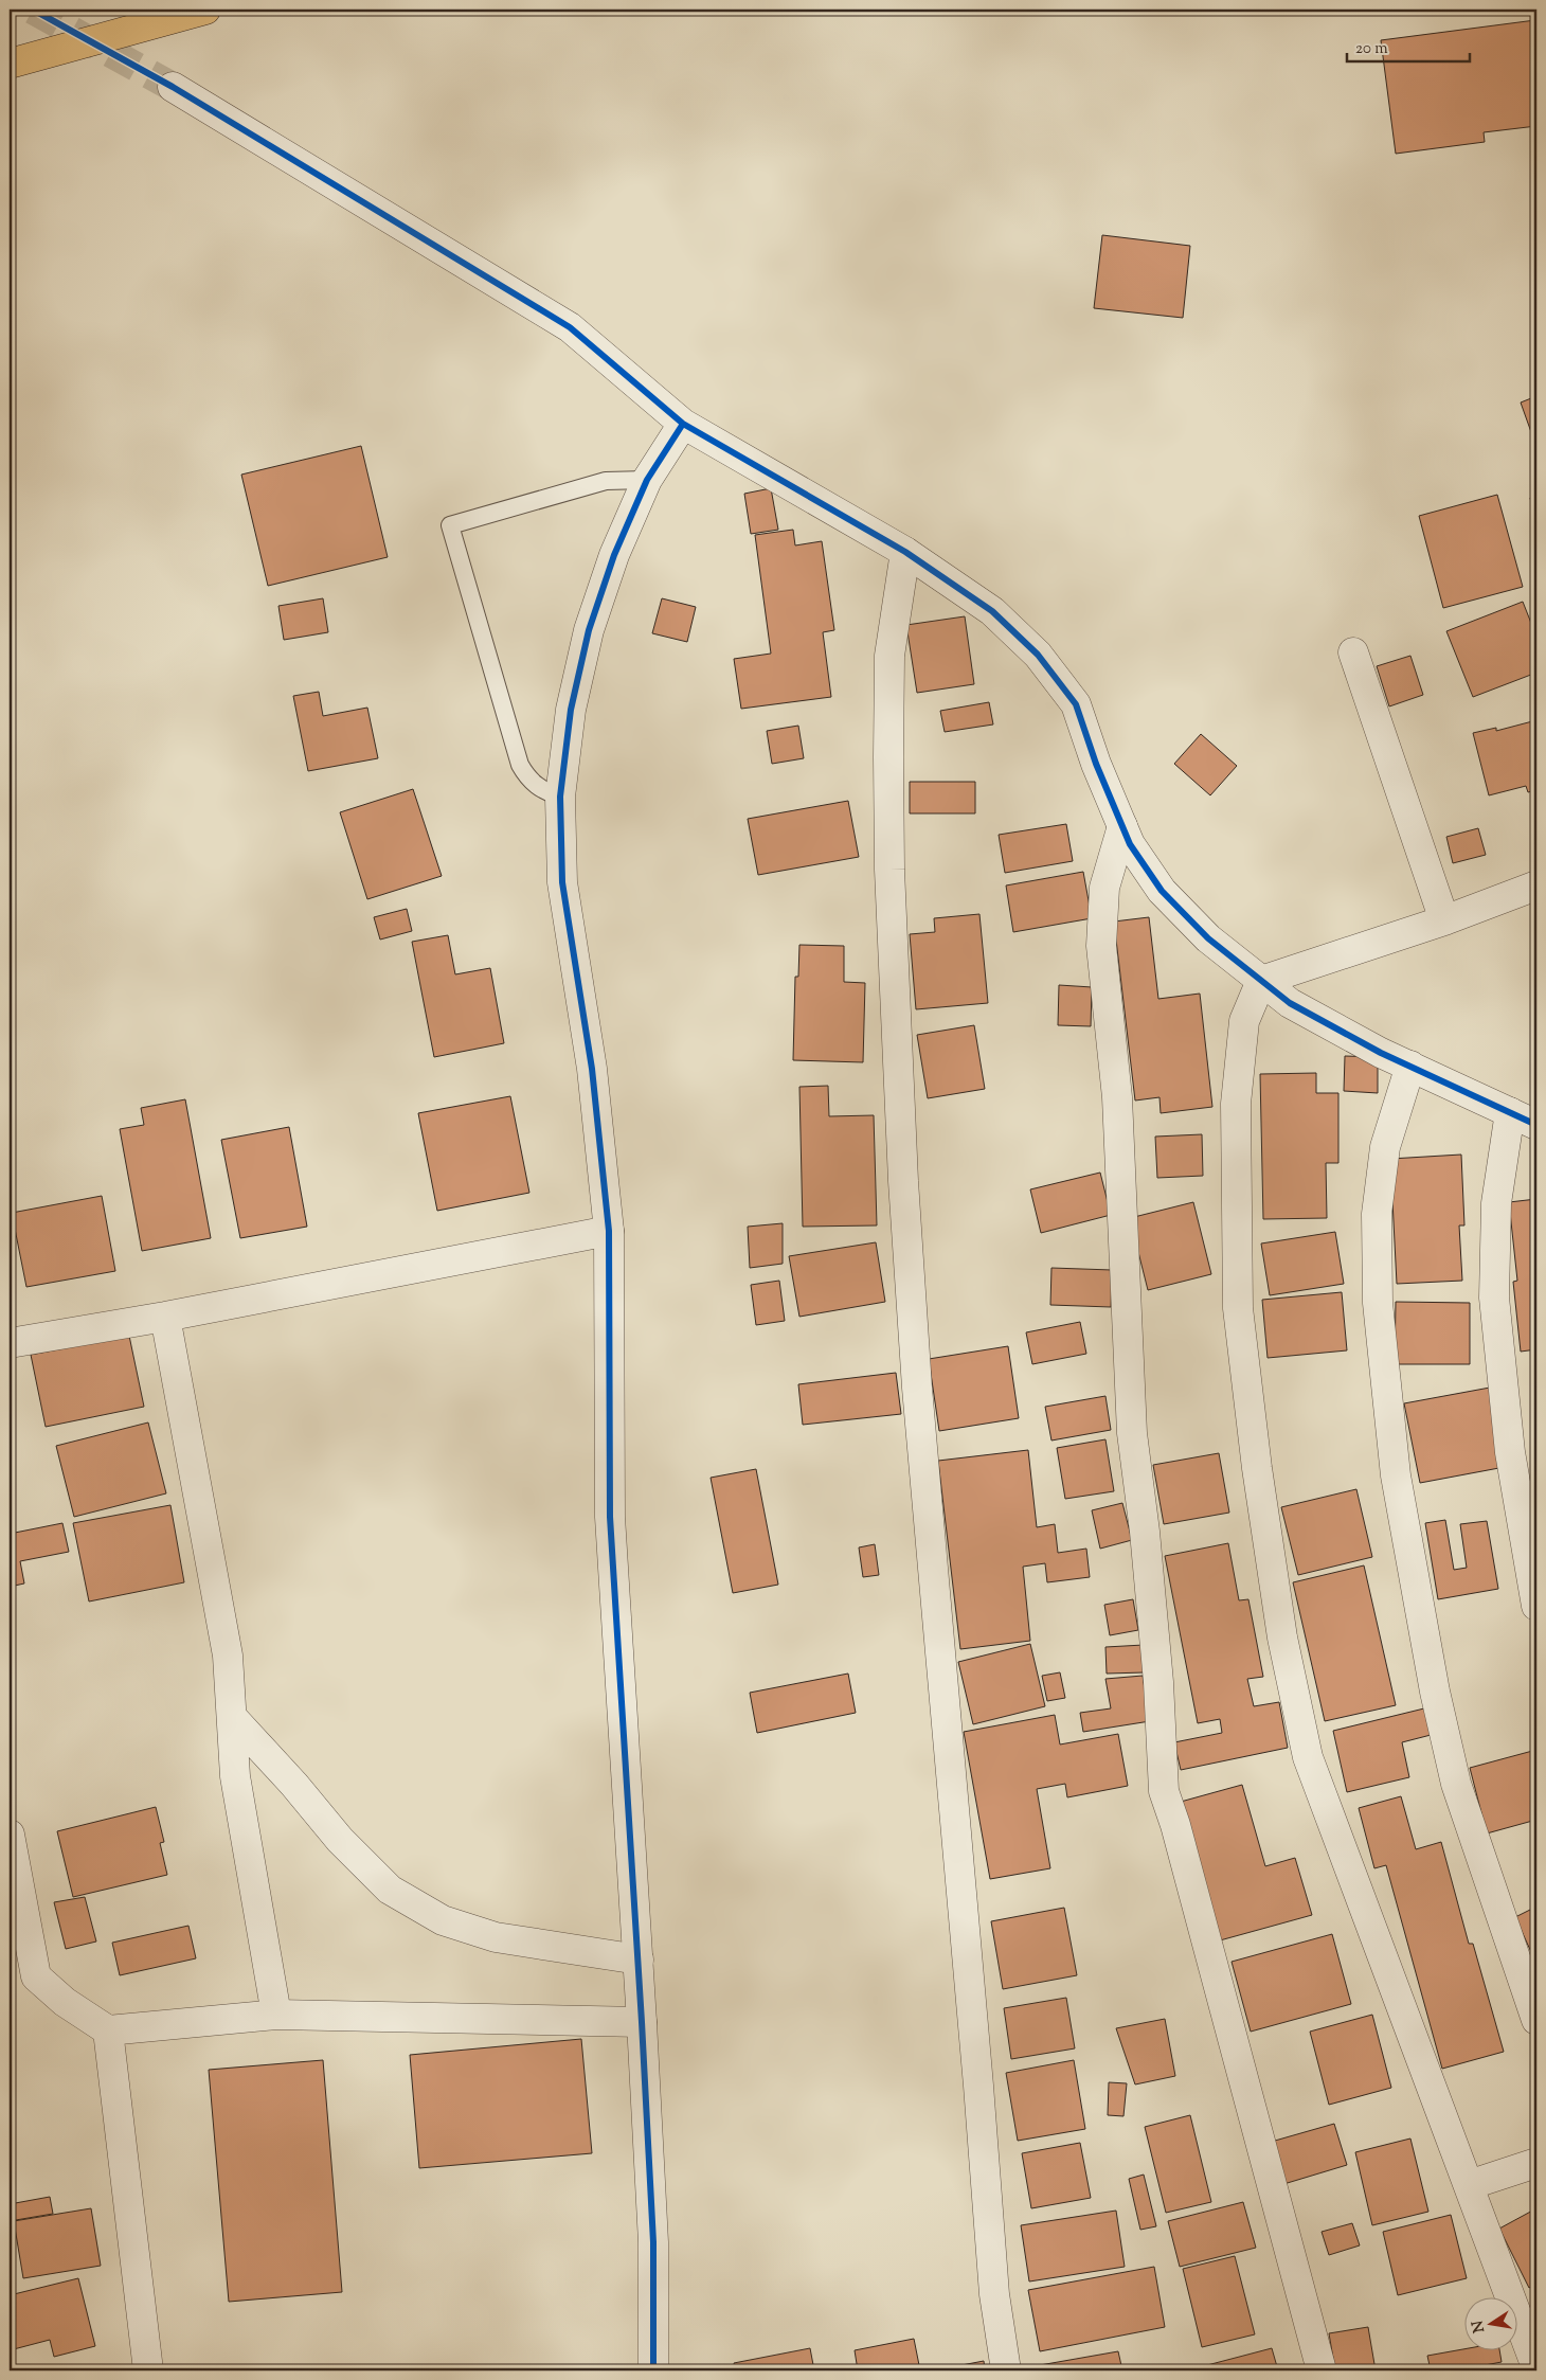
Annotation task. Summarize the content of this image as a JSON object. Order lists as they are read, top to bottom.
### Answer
{
  "scale_bar": "20 m",
  "north": "left"
}
